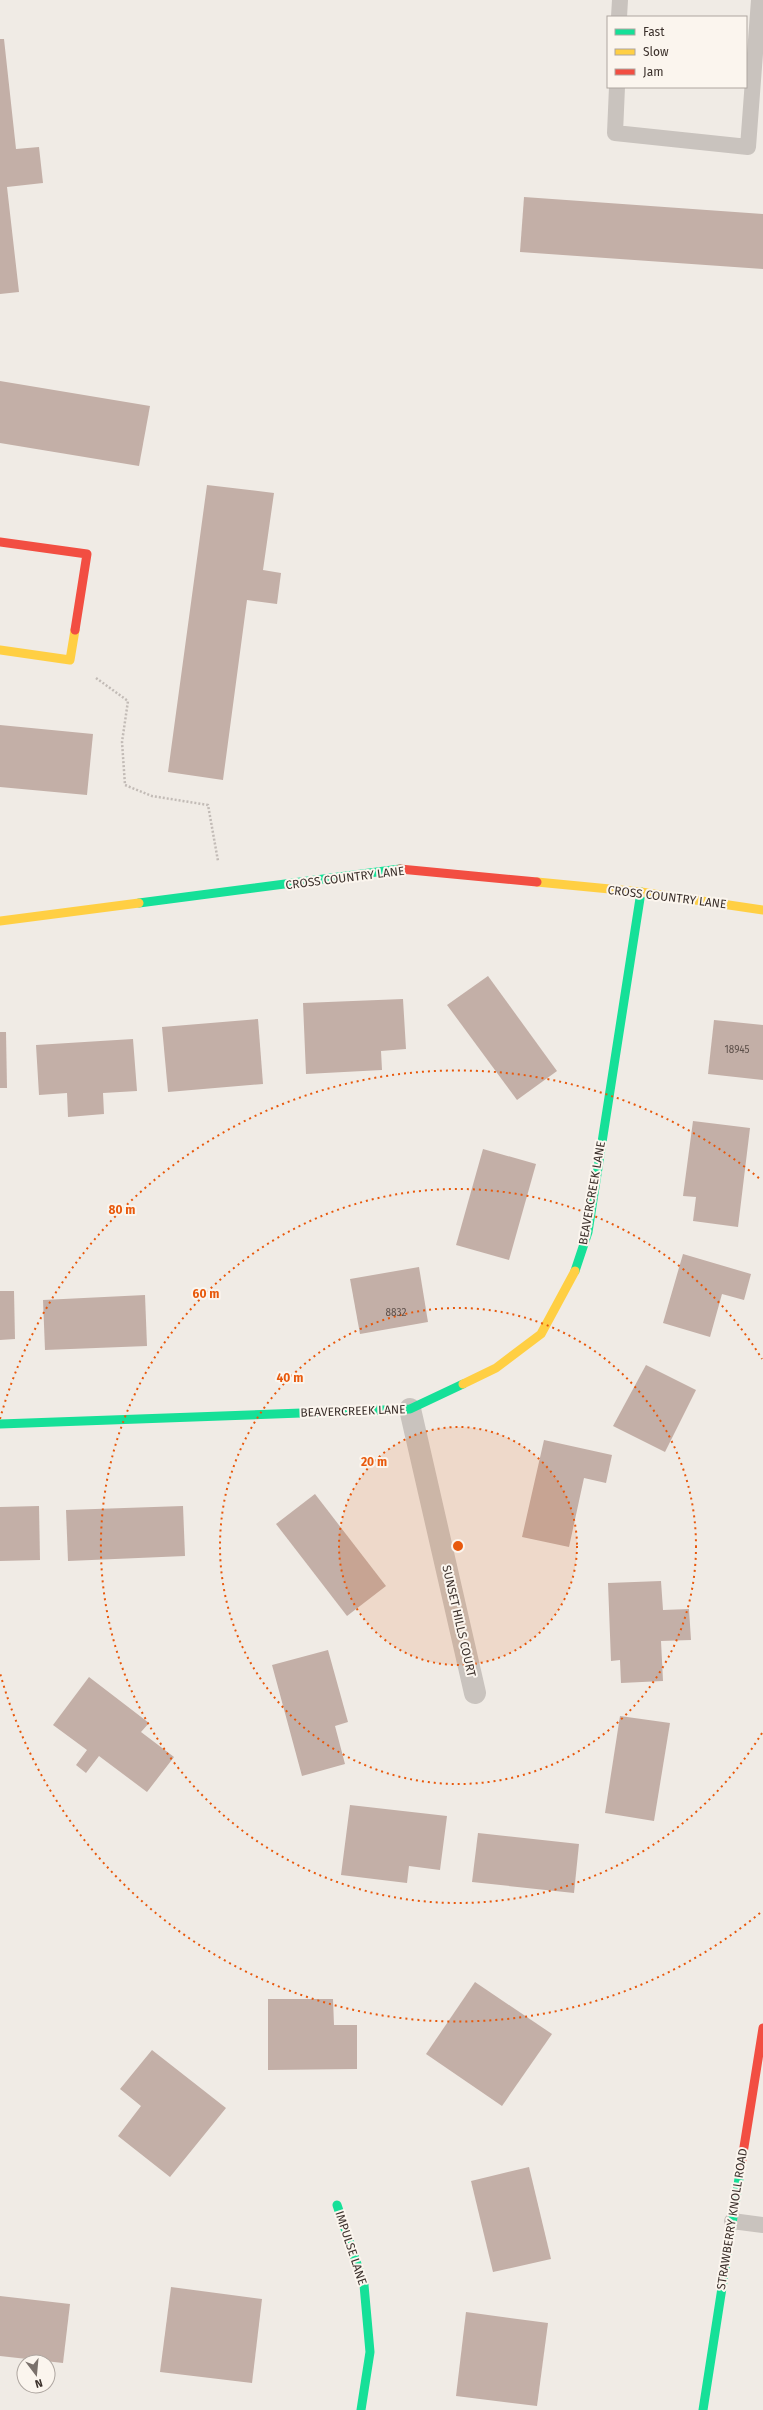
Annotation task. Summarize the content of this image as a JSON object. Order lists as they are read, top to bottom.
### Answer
{
  "streets": {
    "street": [
      "CROSS COUNTRY LANE",
      "BEAVERCREEK LANE",
      "SUNSET HILLS COURT",
      "STRAWBERRY KNOLL ROAD",
      "IMPULSE LANE"
    ]
  },
  "crossings": [
    ["CROSS COUNTRY LANE", "BEAVERCREEK LANE"],
    ["BEAVERCREEK LANE", "SUNSET HILLS COURT"]
  ],
  "house_numbers": ["18945", "8832"],
  "legend": ["Fast", "Slow", "Jam"],
  "north": "bottom",
  "rings": [
    "80 m",
    "60 m",
    "40 m",
    "20 m"
  ]
}
